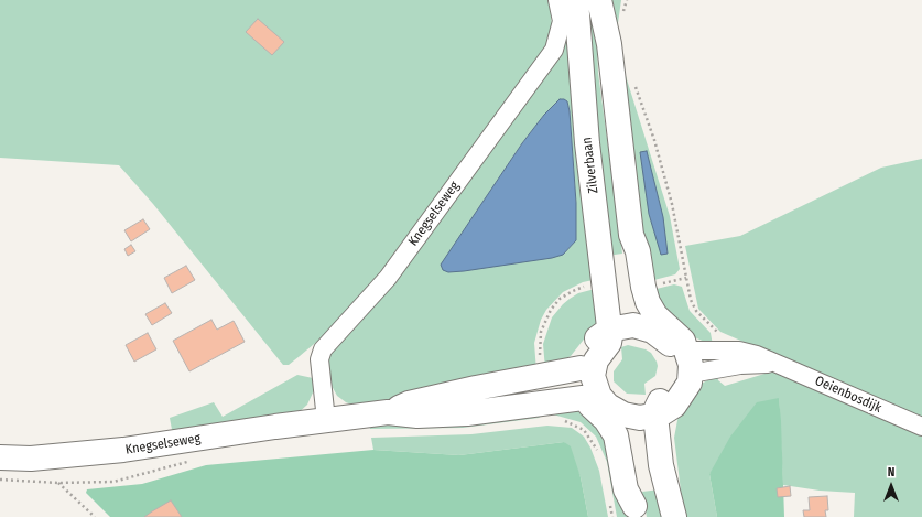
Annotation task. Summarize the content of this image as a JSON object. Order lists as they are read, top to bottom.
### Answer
{
  "streets": {
    "main road": ["Zilverbaan", "Knegselseweg"],
    "street": ["Oeienbosdijk"]
  },
  "crossings": [
    ["Zilverbaan", "Knegselseweg"]
  ],
  "north": "top"
}
